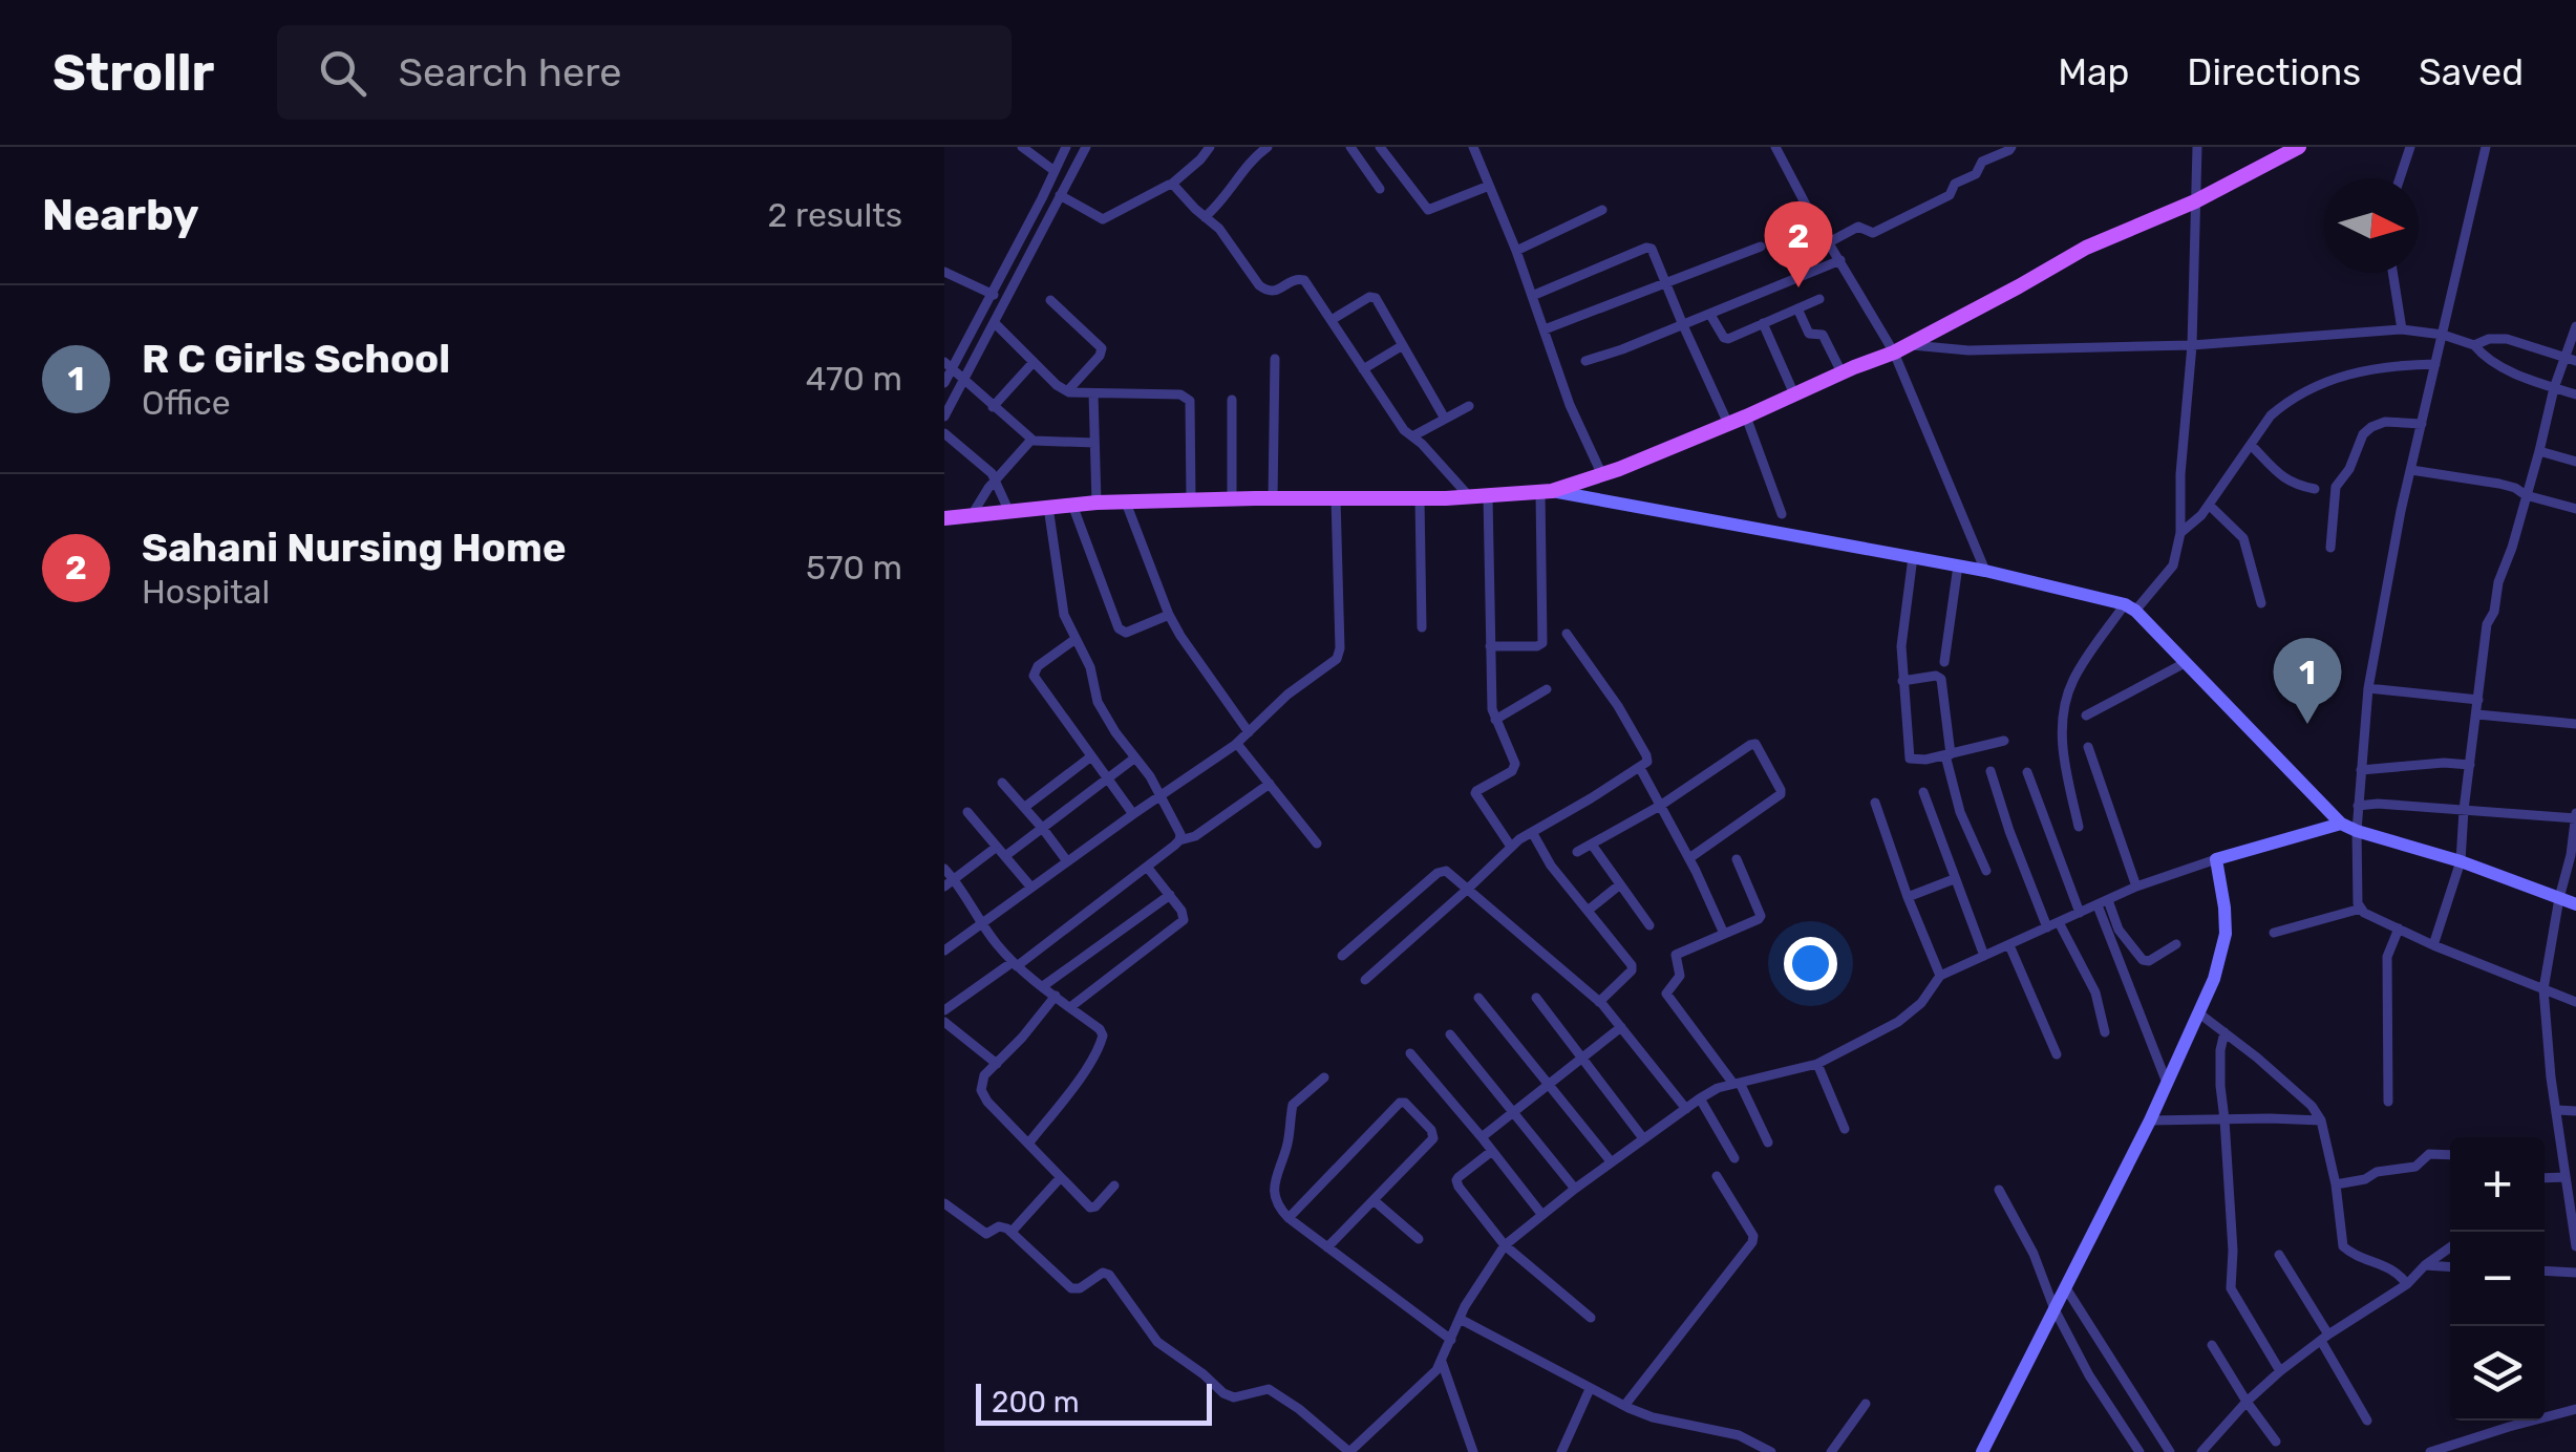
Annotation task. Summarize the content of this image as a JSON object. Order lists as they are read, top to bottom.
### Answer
{
  "scale_bar": "200 m",
  "north": "right",
  "page": {
    "header": "Strollr",
    "search": "Search here",
    "nav": ["Map", "Directions", "Saved"],
    "heading": ["Nearby", "2 results"],
    "pins": ["2", "1"],
    "list": [
      {
        "mark": "1",
        "name": "R C Girls School",
        "note": "Office",
        "value": "470 m"
      },
      {
        "mark": "2",
        "name": "Sahani Nursing Home",
        "note": "Hospital",
        "value": "570 m"
      }
    ],
    "map_buttons": ["+", "−"],
    "scale": "200 m"
  }
}
